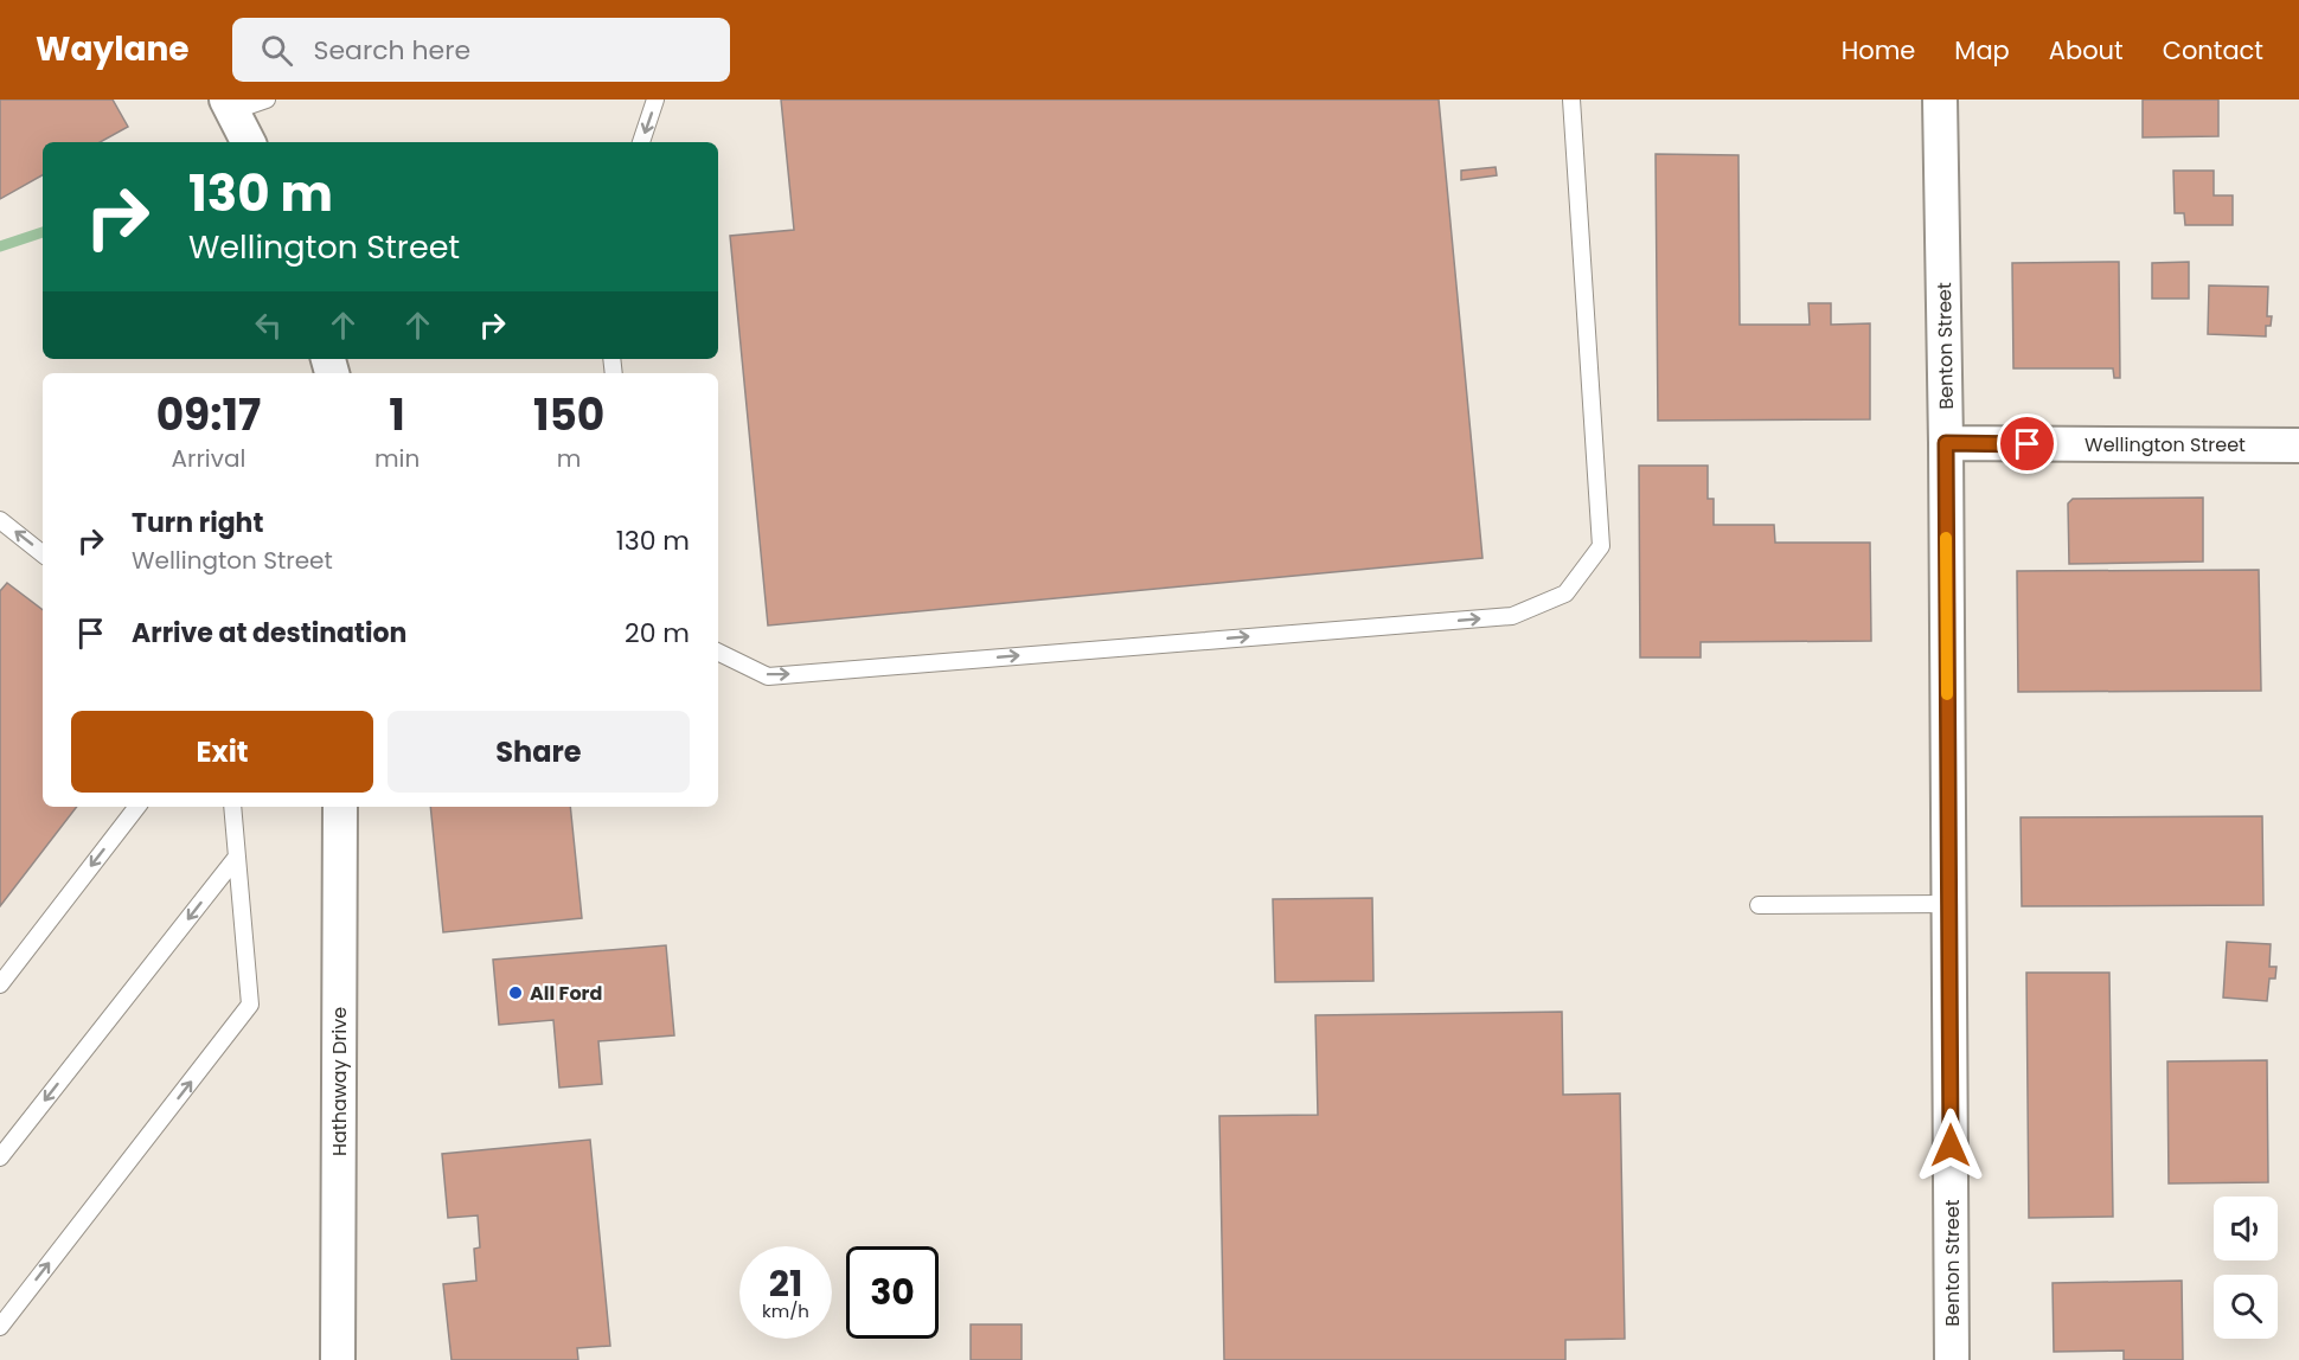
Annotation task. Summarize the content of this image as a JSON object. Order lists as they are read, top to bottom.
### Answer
{
  "streets": {
    "street": ["Benton Street", "Wellington Street", "Hathaway Drive"]
  },
  "crossings": [
    ["Benton Street", "Wellington Street"]
  ],
  "places": ["All Ford"],
  "page": {
    "header": "Waylane",
    "search": "Search here",
    "nav": [
      "Home",
      "Map",
      "About",
      "Contact"
    ],
    "turn": ["130 m", "Wellington Street"],
    "eta": [
      "09:17",
      "Arrival",
      "1",
      "min",
      "150",
      "m"
    ],
    "list": [
      {
        "name": "Turn right",
        "note": "Wellington Street",
        "value": "130 m"
      },
      {
        "name": "Arrive at destination",
        "value": "20 m"
      }
    ],
    "buttons": ["Exit", "Share"],
    "speed": "21 km/h",
    "limit": "30"
  }
}
